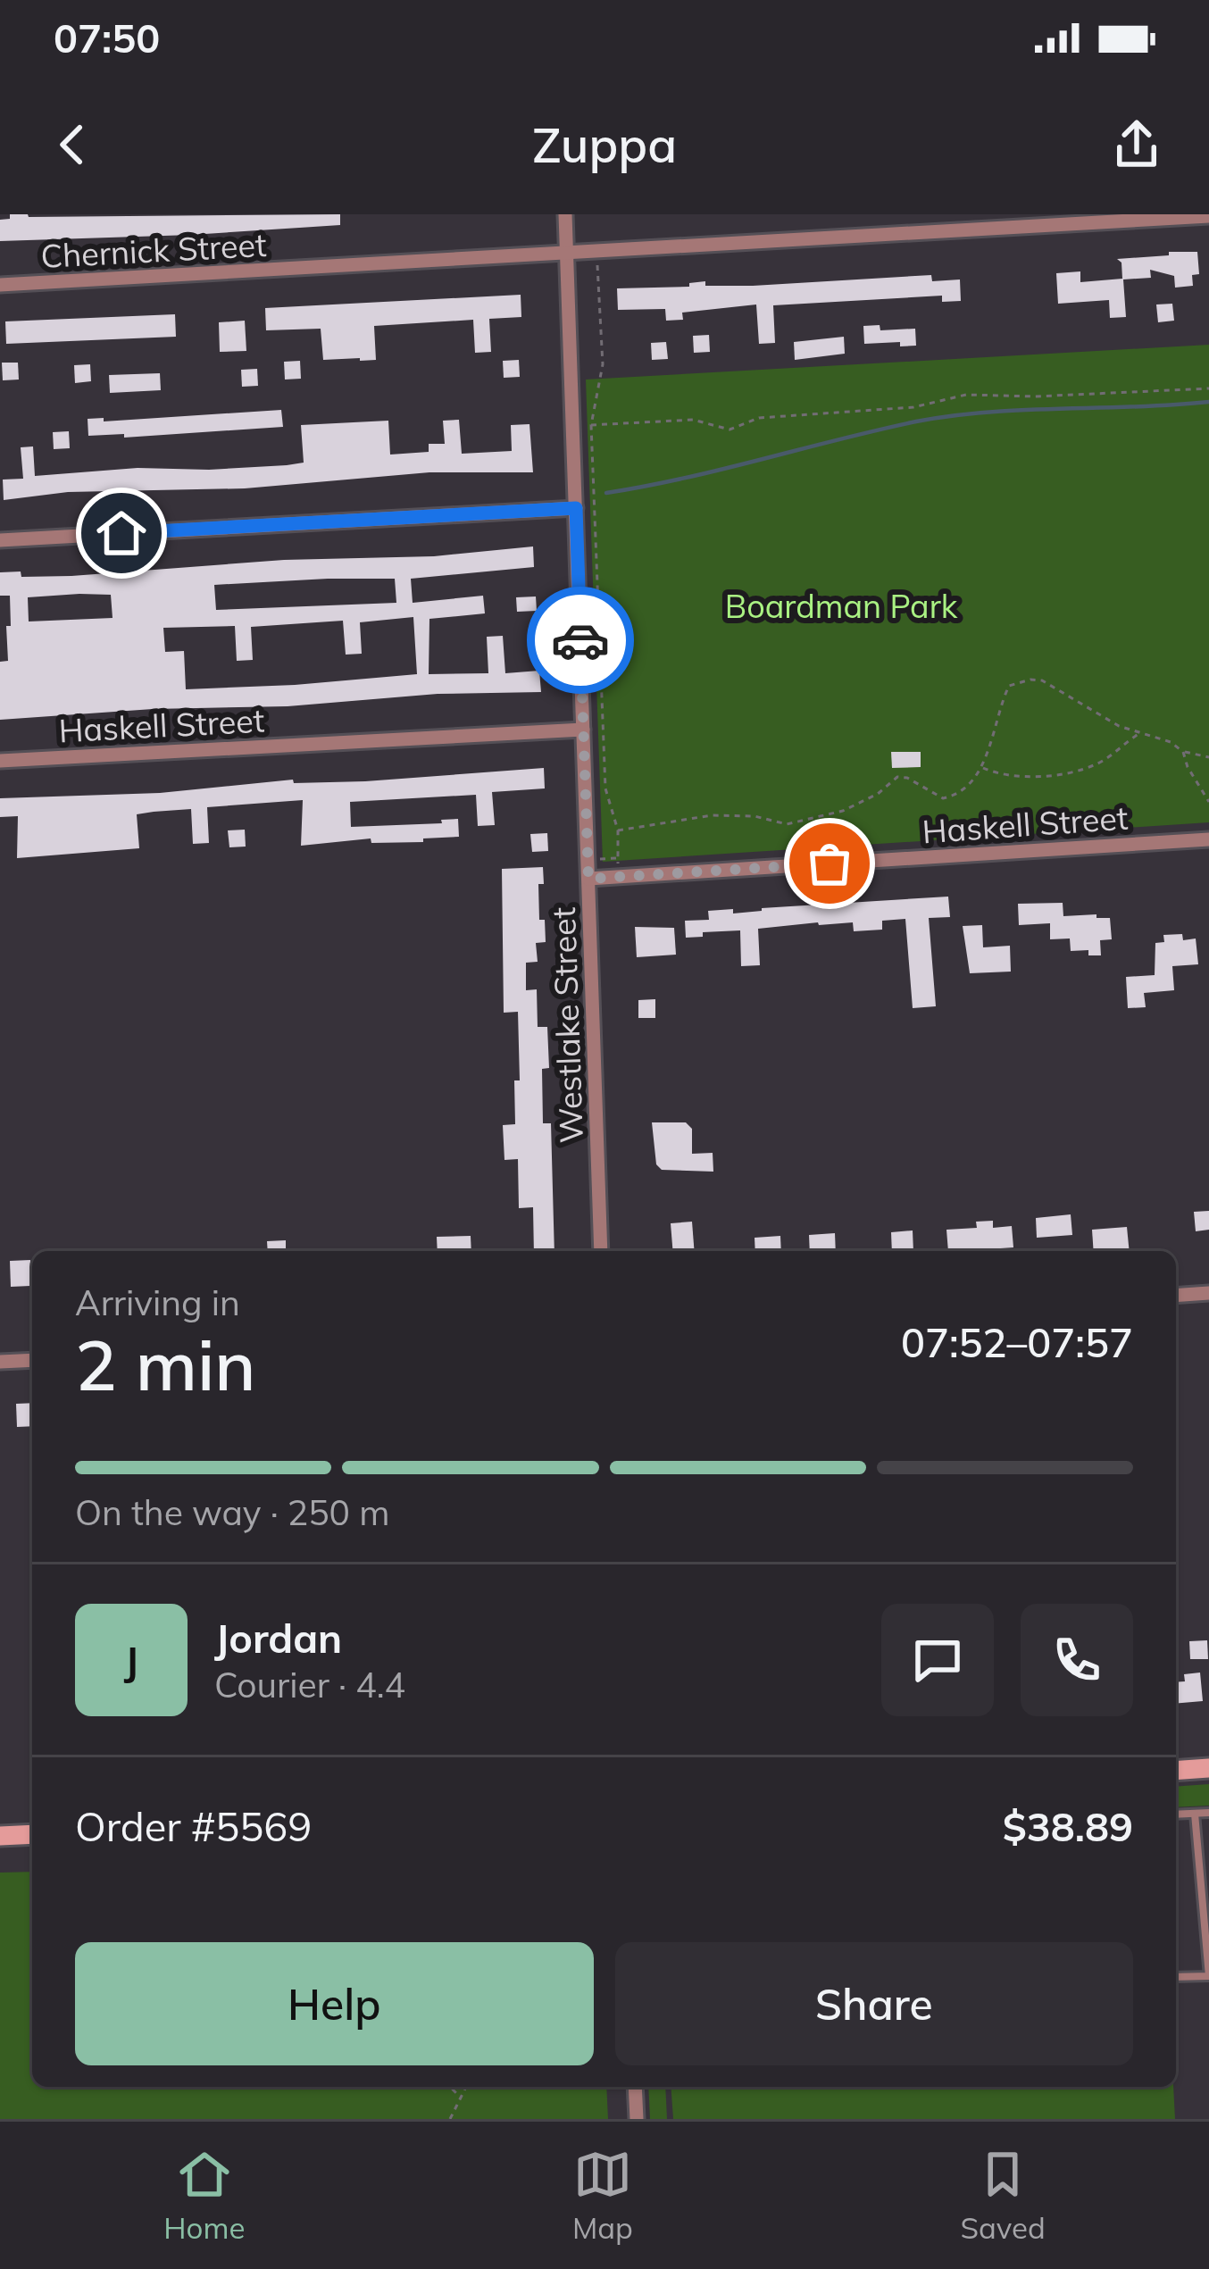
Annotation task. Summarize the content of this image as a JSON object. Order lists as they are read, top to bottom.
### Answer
{
  "streets": {
    "street": ["Chernick Street", "Haskell Street", "Westlake Street"]
  },
  "crossings": [
    ["Chernick Street", "Westlake Street"],
    ["Haskell Street", "Westlake Street"]
  ],
  "parks": ["Boardman Park"],
  "page": {
    "status": "07:50",
    "header": "Zuppa",
    "heading": ["2 min", "Arriving in", "07:52–07:57"],
    "panel": [
      "Jordan",
      "Courier · 4.4",
      "Order #5569",
      "$38.89"
    ],
    "bar": "On the way · 250 m",
    "round": "J",
    "buttons": ["Help", "Share"],
    "tabs": ["Home", "Map", "Saved"]
  }
}
